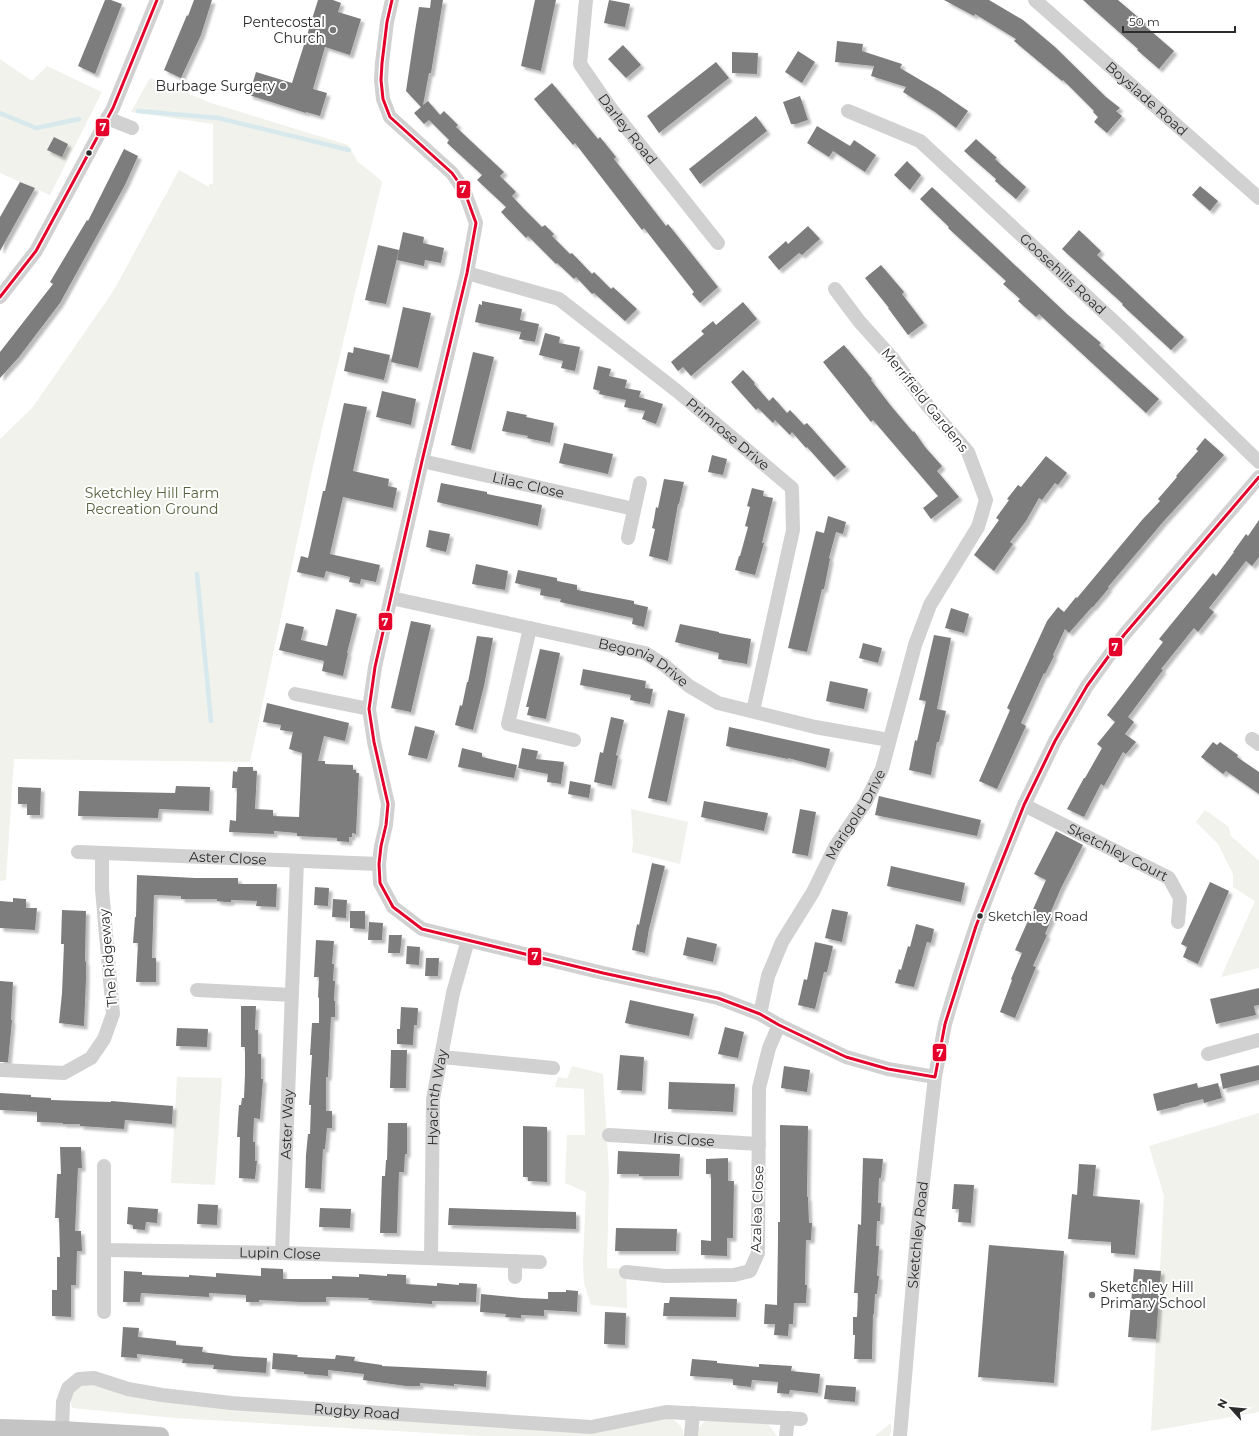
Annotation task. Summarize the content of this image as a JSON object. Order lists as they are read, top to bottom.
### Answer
{
  "streets": {
    "street": [
      "Boyslade Road",
      "Darley Road",
      "Goosehills Road",
      "Merrifield Gardens",
      "Primrose Drive",
      "Lilac Close",
      "Begonia Drive",
      "Marigold Drive",
      "Sketchley Court",
      "Aster Close",
      "The Ridgeway",
      "Hyacinth Way",
      "Aster Way",
      "Iris Close",
      "Azalea Close",
      "Sketchley Road",
      "Lupin Close",
      "Rugby Road"
    ]
  },
  "crossings": [
    ["Merrifield Gardens", "Marigold Drive"],
    ["Primrose Drive", "Begonia Drive"],
    ["Begonia Drive", "Marigold Drive"],
    ["Sketchley Court", "Sketchley Road"],
    ["Aster Close", "The Ridgeway"],
    ["Aster Close", "Aster Way"],
    ["Hyacinth Way", "Lupin Close"],
    ["Aster Way", "Lupin Close"],
    ["Iris Close", "Azalea Close"]
  ],
  "parks": ["Sketchley Hill Farm Recreation Ground"],
  "places": [
    "Pentecostal Church",
    "Burbage Surgery",
    "Sketchley Road",
    "Sketchley Hill Primary School"
  ],
  "lines": ["transit line 7"],
  "scale_bar": "50 m",
  "north": "top left"
}
